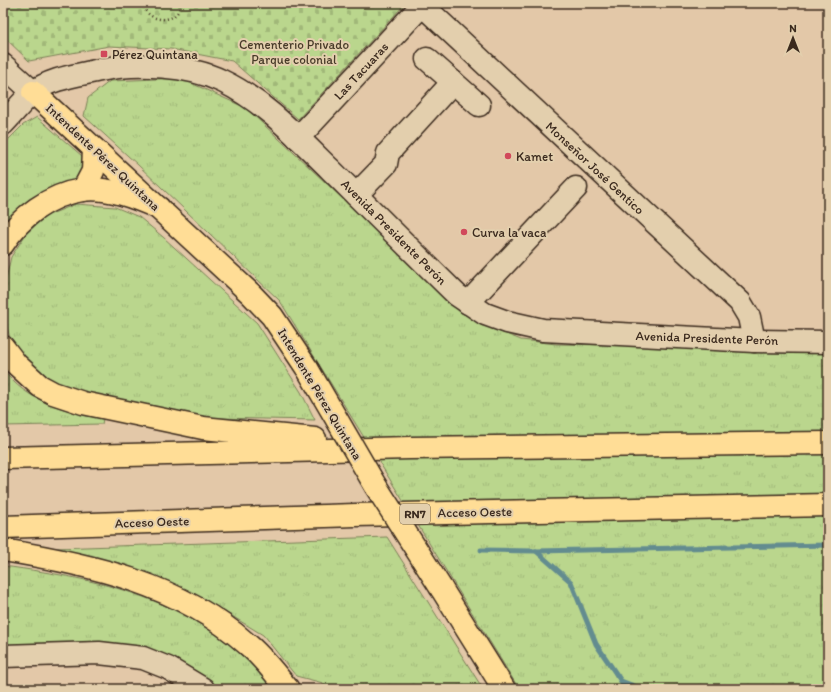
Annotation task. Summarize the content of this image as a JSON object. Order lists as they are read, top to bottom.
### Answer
{
  "streets": {
    "main road": ["Intendente Pérez Quintana", "Acceso Oeste", "RN7"],
    "street": ["Las Tacuaras", "Monseñor José Gentico", "Avenida Presidente Perón"]
  },
  "crossings": [
    ["Las Tacuaras", "Monseñor José Gentico"],
    ["Las Tacuaras", "Avenida Presidente Perón"],
    ["Intendente Pérez Quintana", "Avenida Presidente Perón"],
    ["Monseñor José Gentico", "Avenida Presidente Perón"]
  ],
  "parks": ["Cementerio Privado Parque colonial"],
  "places": {
    "transit": ["Pérez Quintana"],
    "other": ["Kamet", "Curva la vaca"]
  },
  "north": "top"
}
